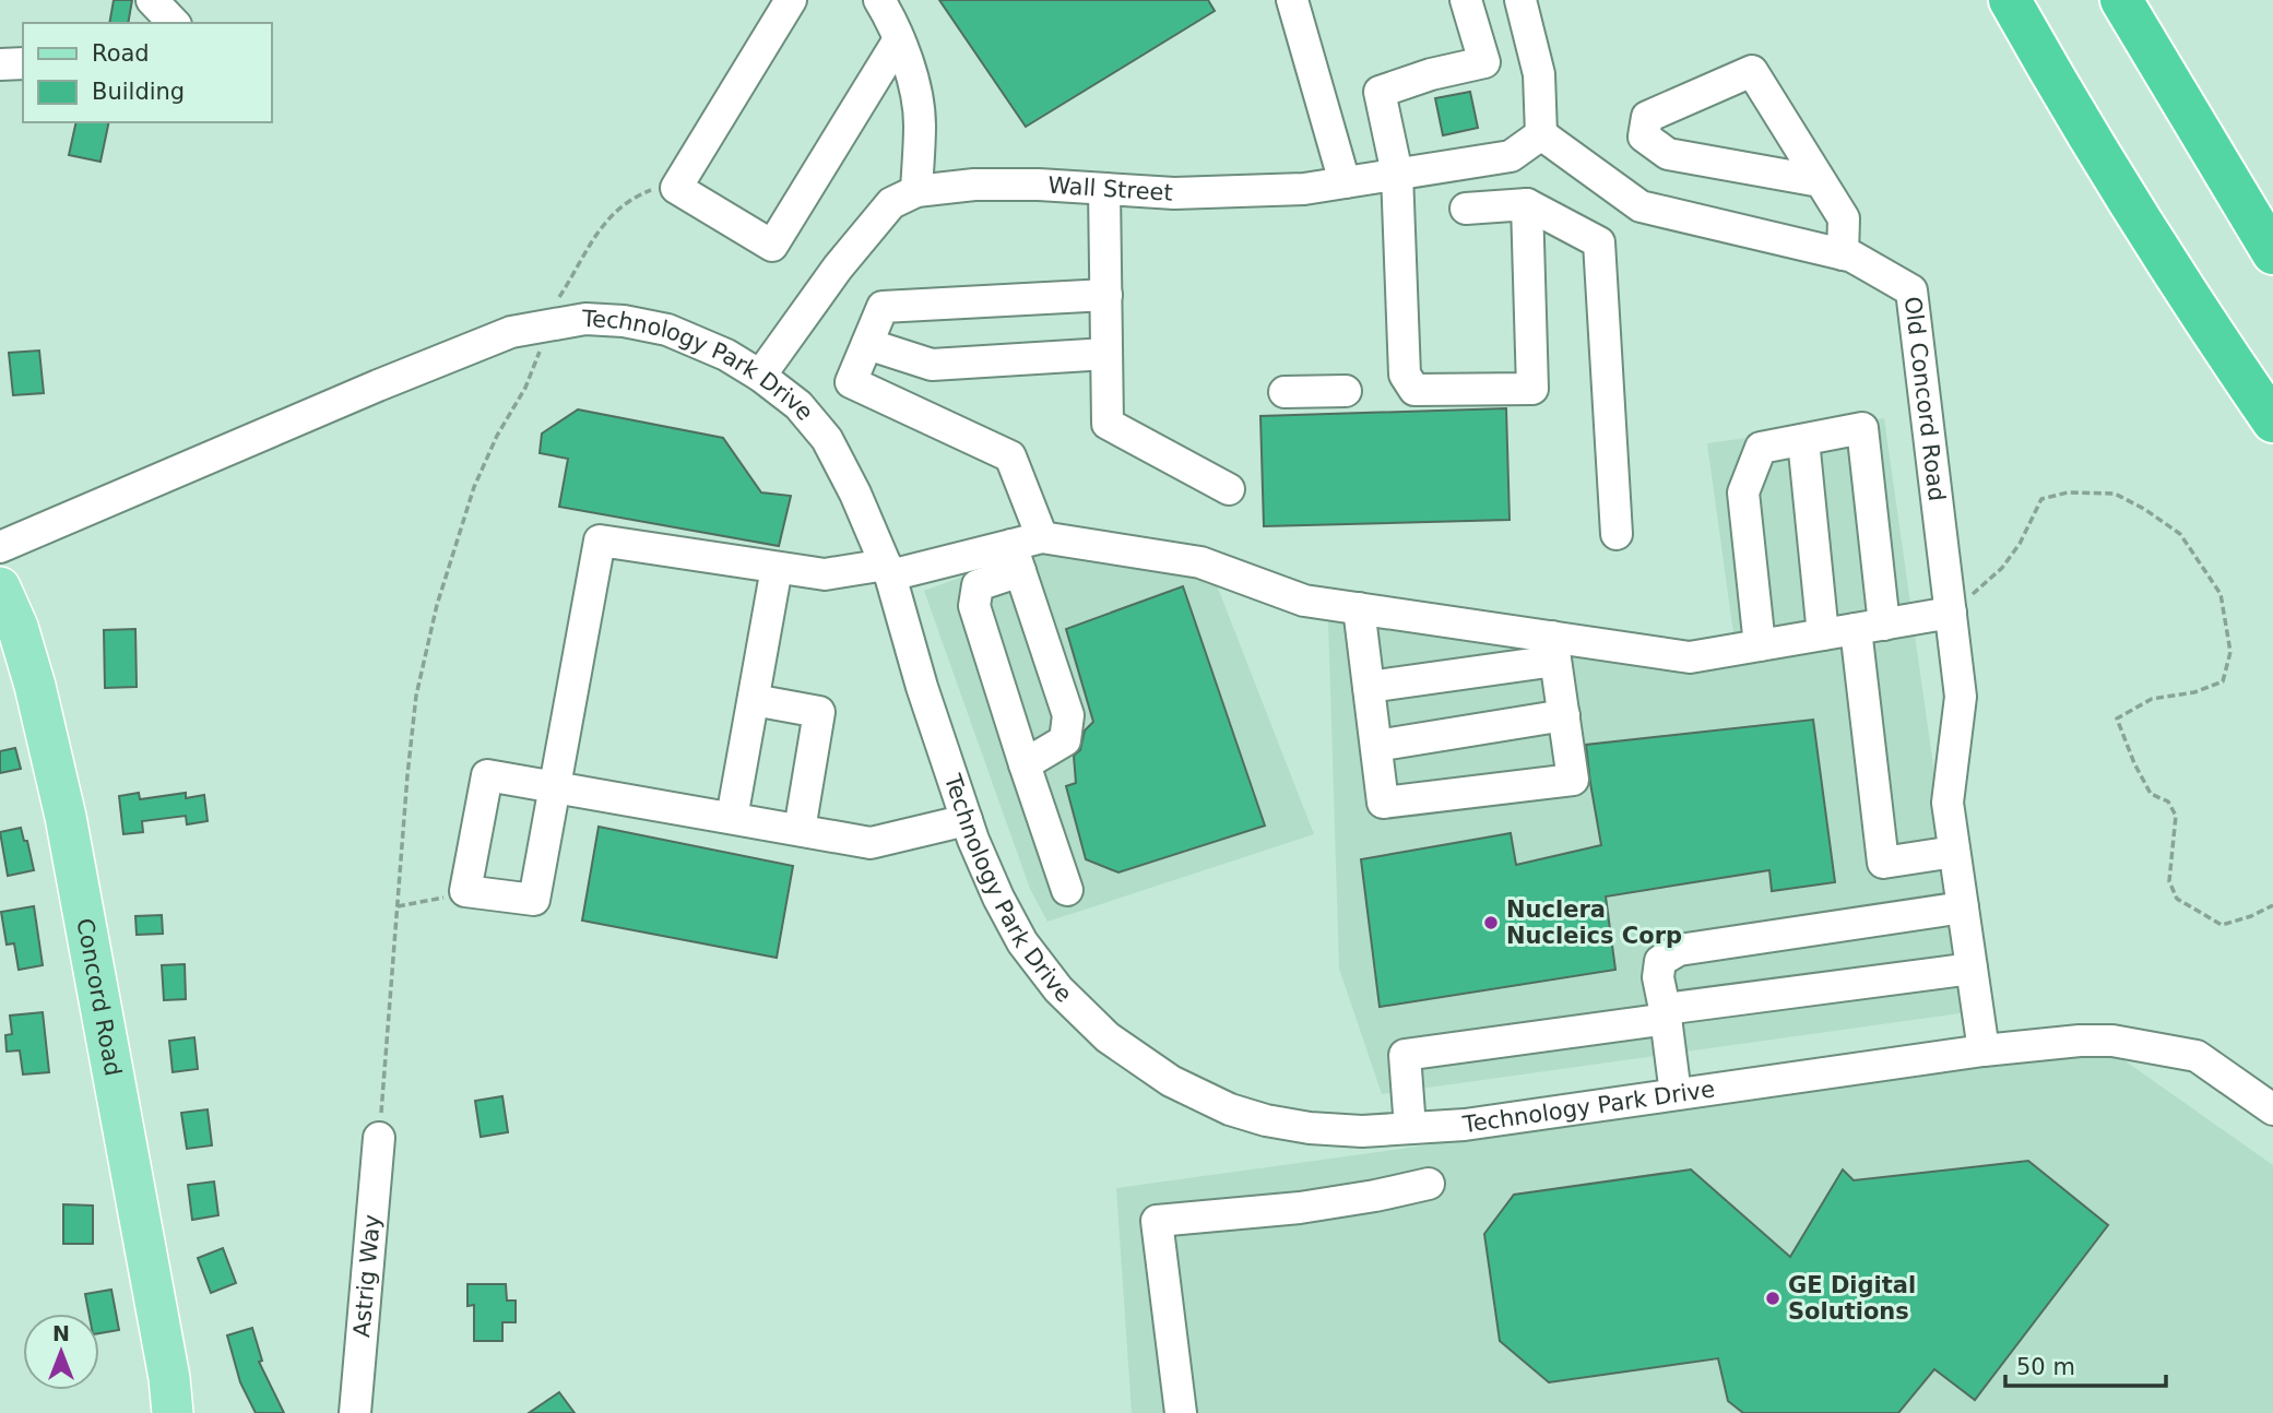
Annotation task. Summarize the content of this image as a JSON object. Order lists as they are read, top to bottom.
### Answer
{
  "streets": {
    "main road": ["Concord Road"],
    "street": [
      "Wall Street",
      "Technology Park Drive",
      "Old Concord Road",
      "Astrig Way"
    ]
  },
  "crossings": [
    ["Wall Street", "Technology Park Drive"],
    ["Wall Street", "Old Concord Road"],
    ["Technology Park Drive", "Old Concord Road"]
  ],
  "places": ["Nuclera Nucleics Corp", "GE Digital Solutions"],
  "legend": ["Road", "Building"],
  "scale_bar": "50 m",
  "north": "top"
}
